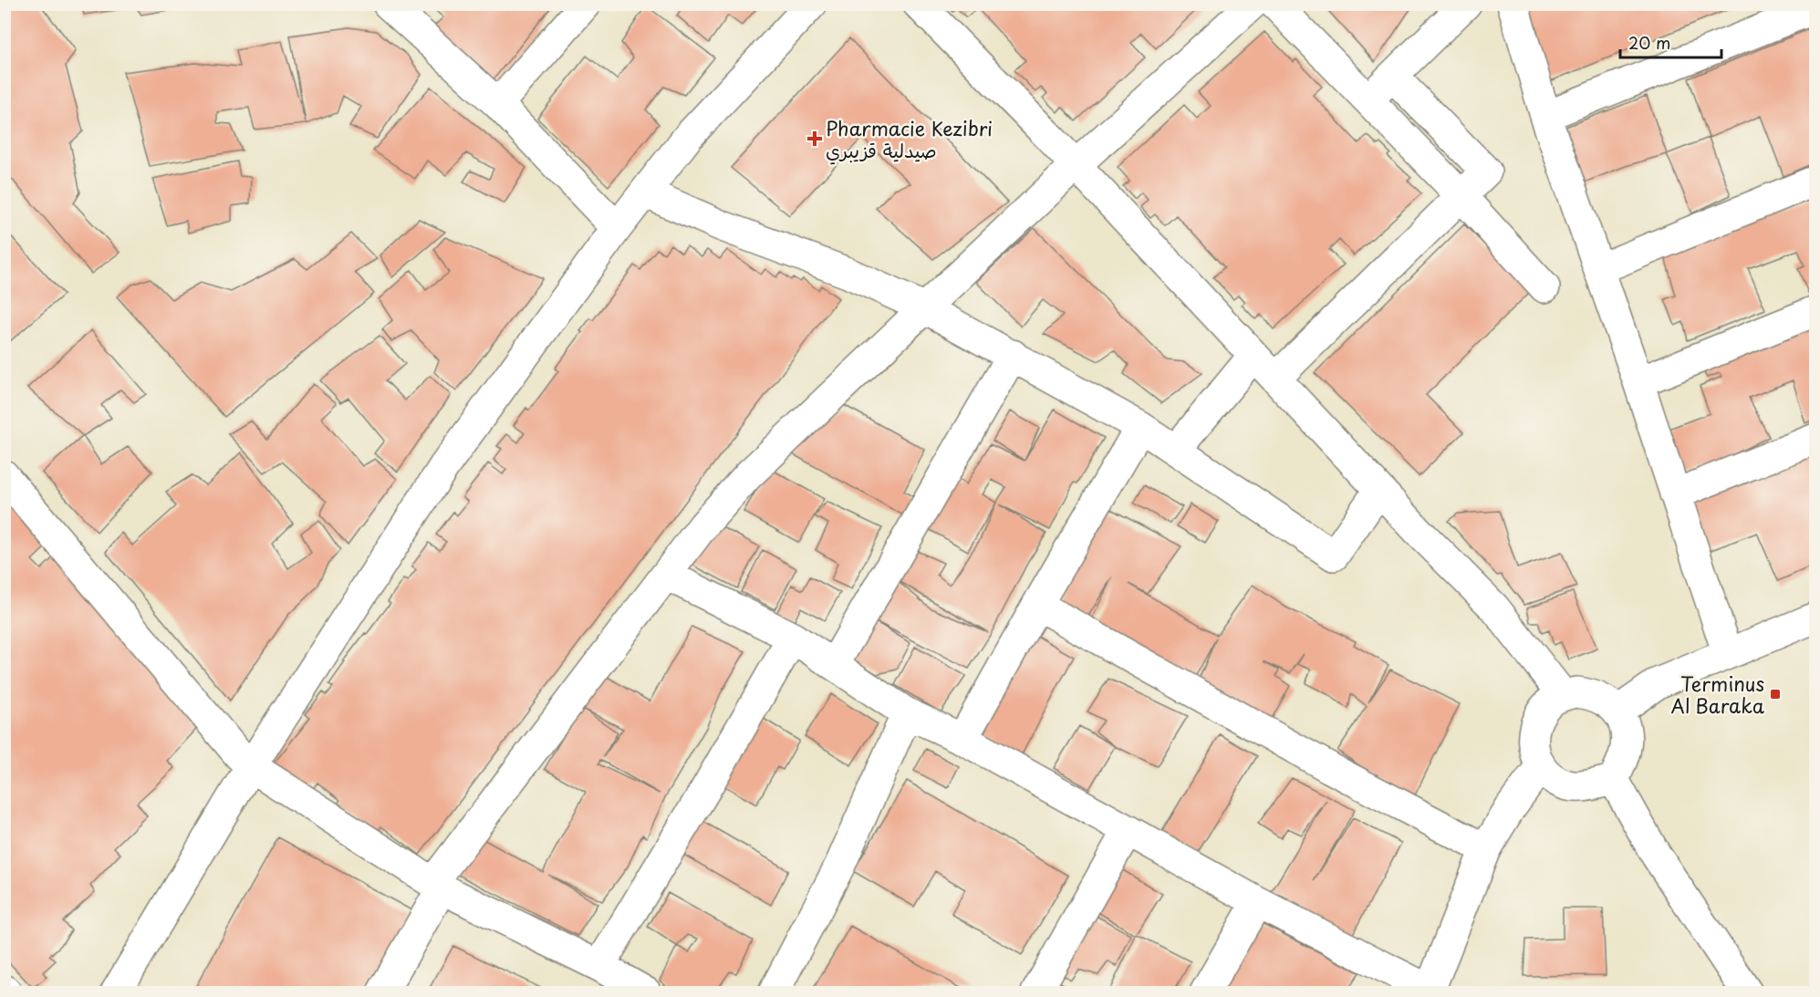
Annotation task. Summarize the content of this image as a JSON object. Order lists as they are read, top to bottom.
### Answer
{
  "places": {
    "health": ["Pharmacie Kezibri صيدلية قزيبري"],
    "transit": ["Terminus Al Baraka"]
  },
  "scale_bar": "20 m"
}
